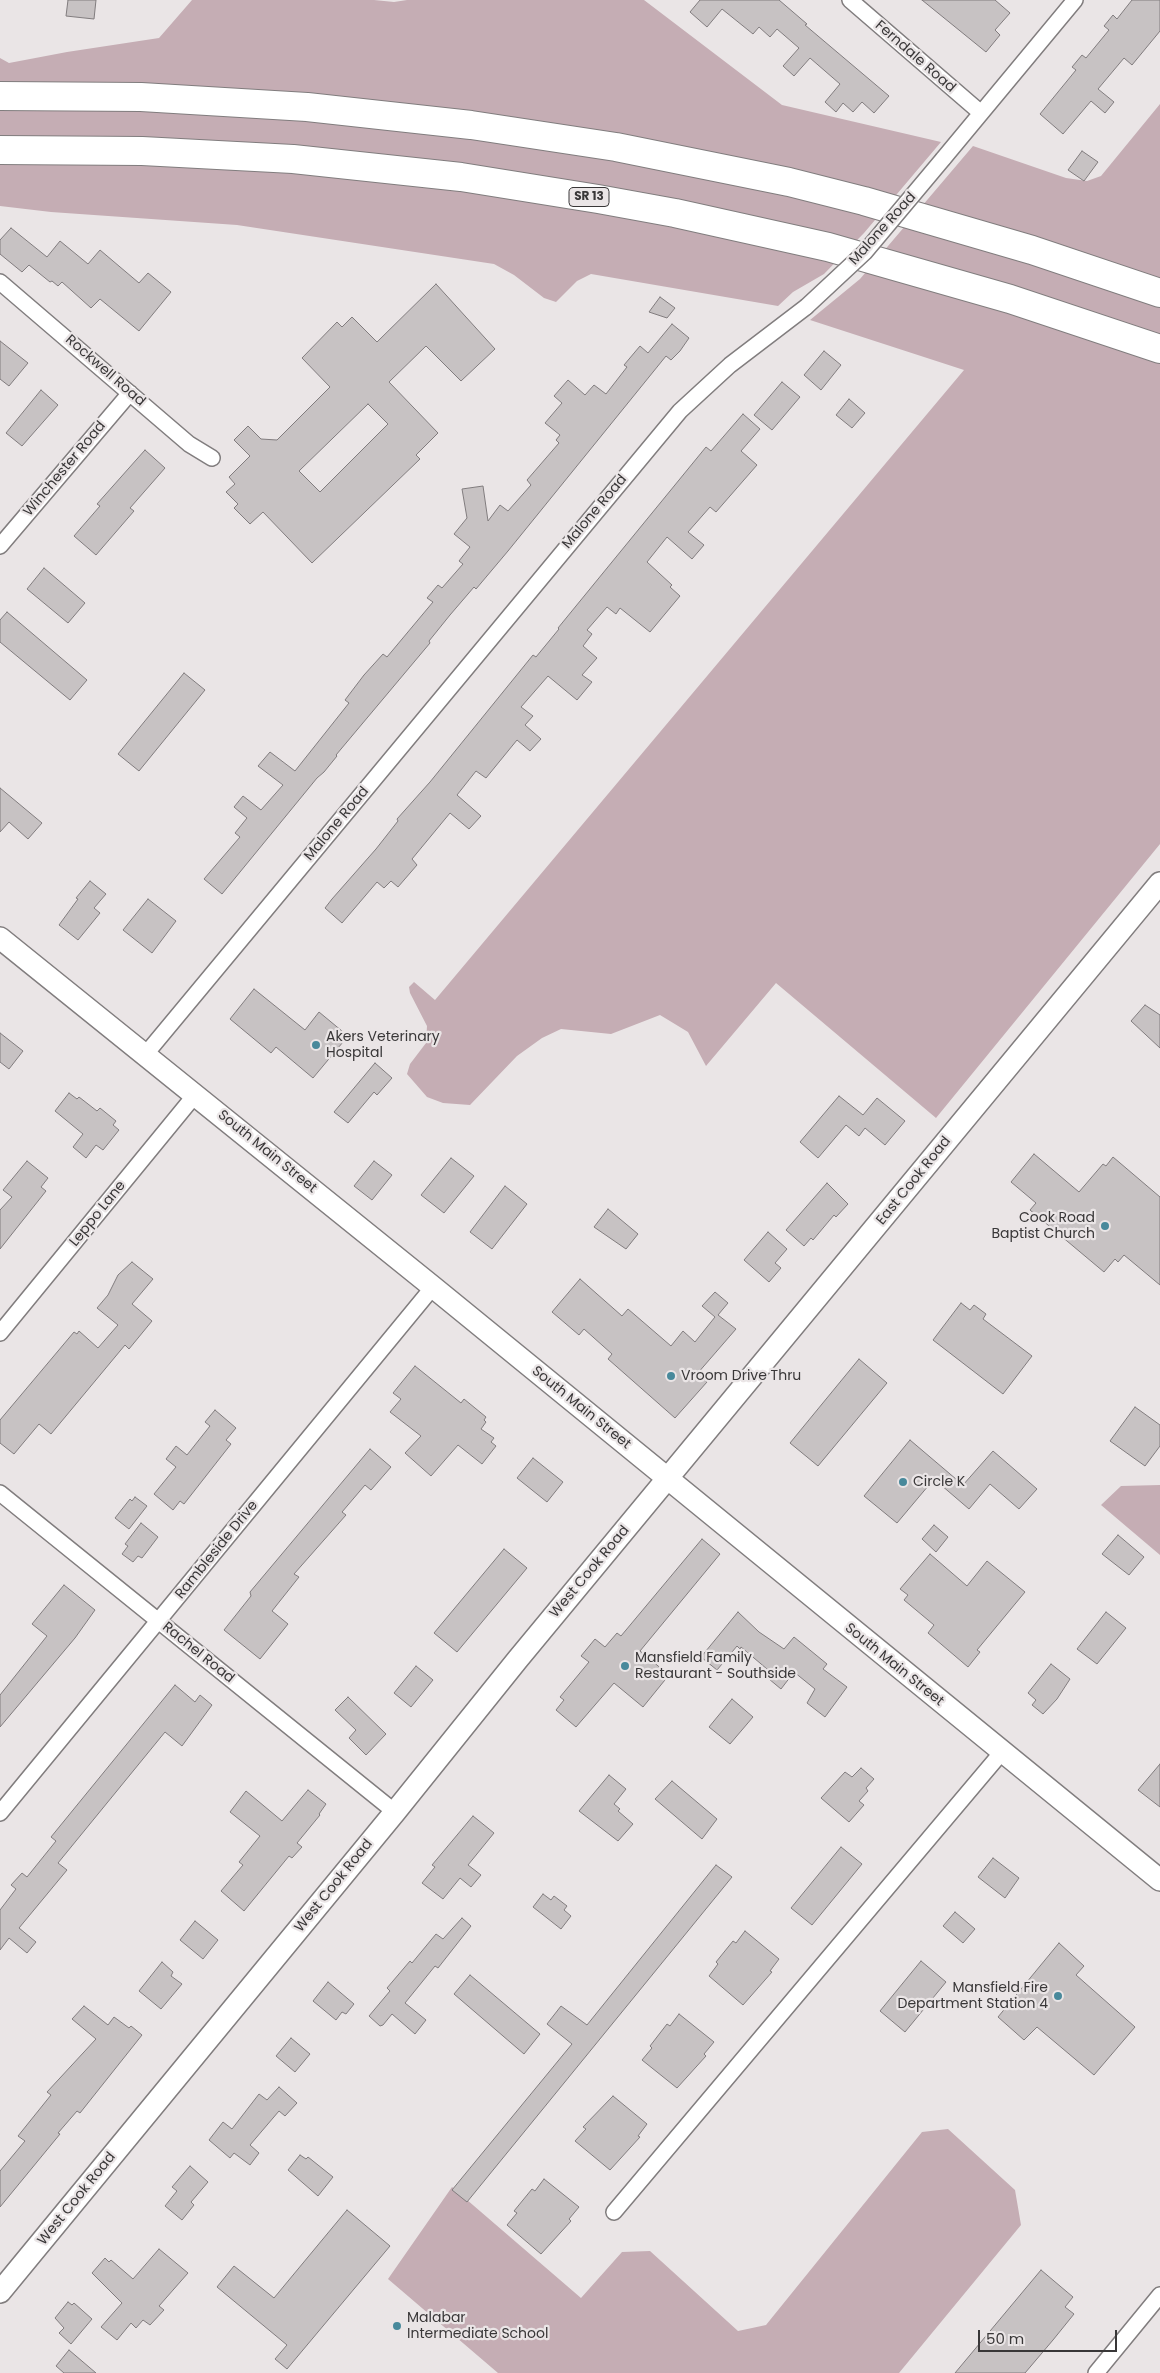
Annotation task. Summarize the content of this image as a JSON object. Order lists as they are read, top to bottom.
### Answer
{
  "streets": {
    "highway": ["SR 13"],
    "main road": ["South Main Street", "East Cook Road", "West Cook Road"],
    "street": [
      "Ferndale Road",
      "Malone Road",
      "Rockwell Road",
      "Winchester Road",
      "Leppo Lane",
      "Rambleside Drive",
      "Rachel Road"
    ]
  },
  "crossings": [
    ["Ferndale Road", "Malone Road"],
    ["Malone Road", "South Main Street"],
    ["Rockwell Road", "Winchester Road"],
    ["South Main Street", "East Cook Road"],
    ["South Main Street", "Leppo Lane"],
    ["South Main Street", "Rambleside Drive"],
    ["South Main Street", "West Cook Road"],
    ["East Cook Road", "West Cook Road"],
    ["Rambleside Drive", "Rachel Road"],
    ["West Cook Road", "Rachel Road"]
  ],
  "places": [
    "Akers Veterinary Hospital",
    "Cook Road Baptist Church",
    "Vroom Drive Thru",
    "Circle K",
    "Mansfield Family Restaurant - Southside",
    "Mansfield Fire Department Station 4",
    "Malabar Intermediate School"
  ],
  "scale_bar": "50 m"
}
